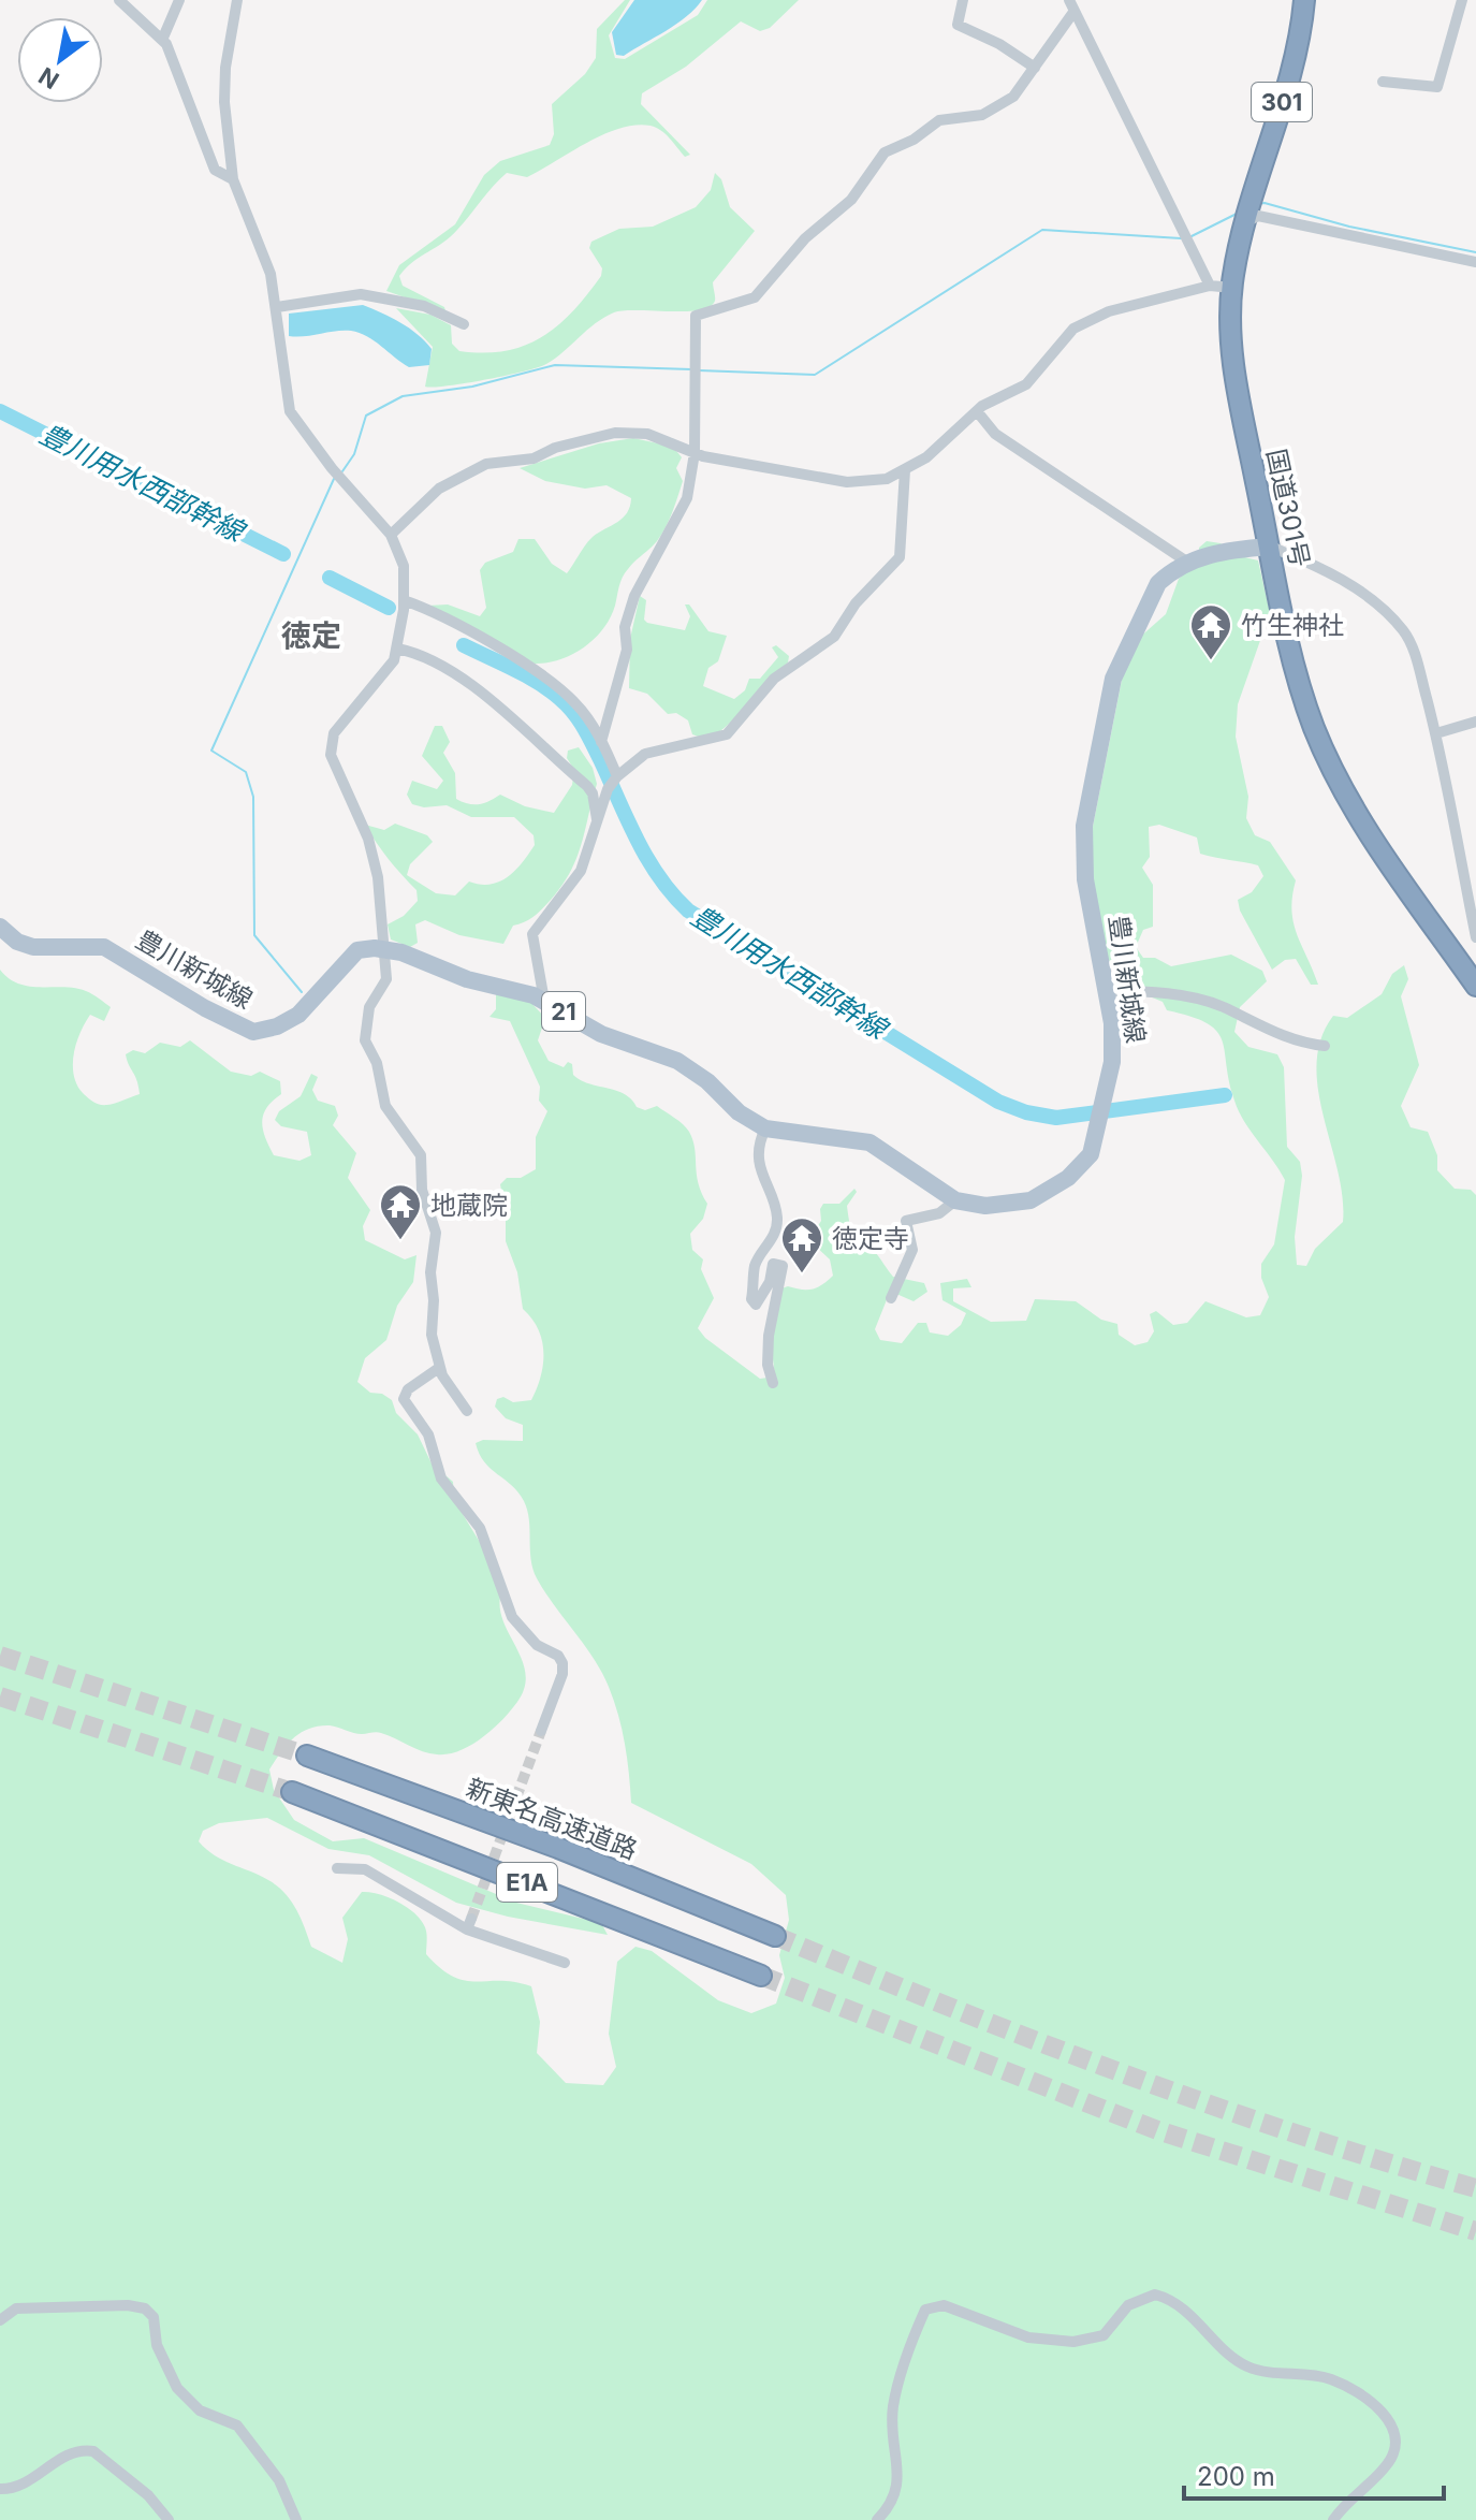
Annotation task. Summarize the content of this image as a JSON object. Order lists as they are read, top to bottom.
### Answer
{
  "streets": {
    "highway": [
      "301",
      "国道301号",
      "新東名高速道路",
      "E1A"
    ],
    "main road": ["豊川新城線", "21"]
  },
  "crossings": [
    ["国道301号", "豊川新城線"]
  ],
  "districts": ["徳定"],
  "water": ["豊川用水西部幹線"],
  "places": {
    "temple": ["竹生神社", "地蔵院", "徳定寺"]
  },
  "scale_bar": "200 m",
  "north": "bottom left"
}
